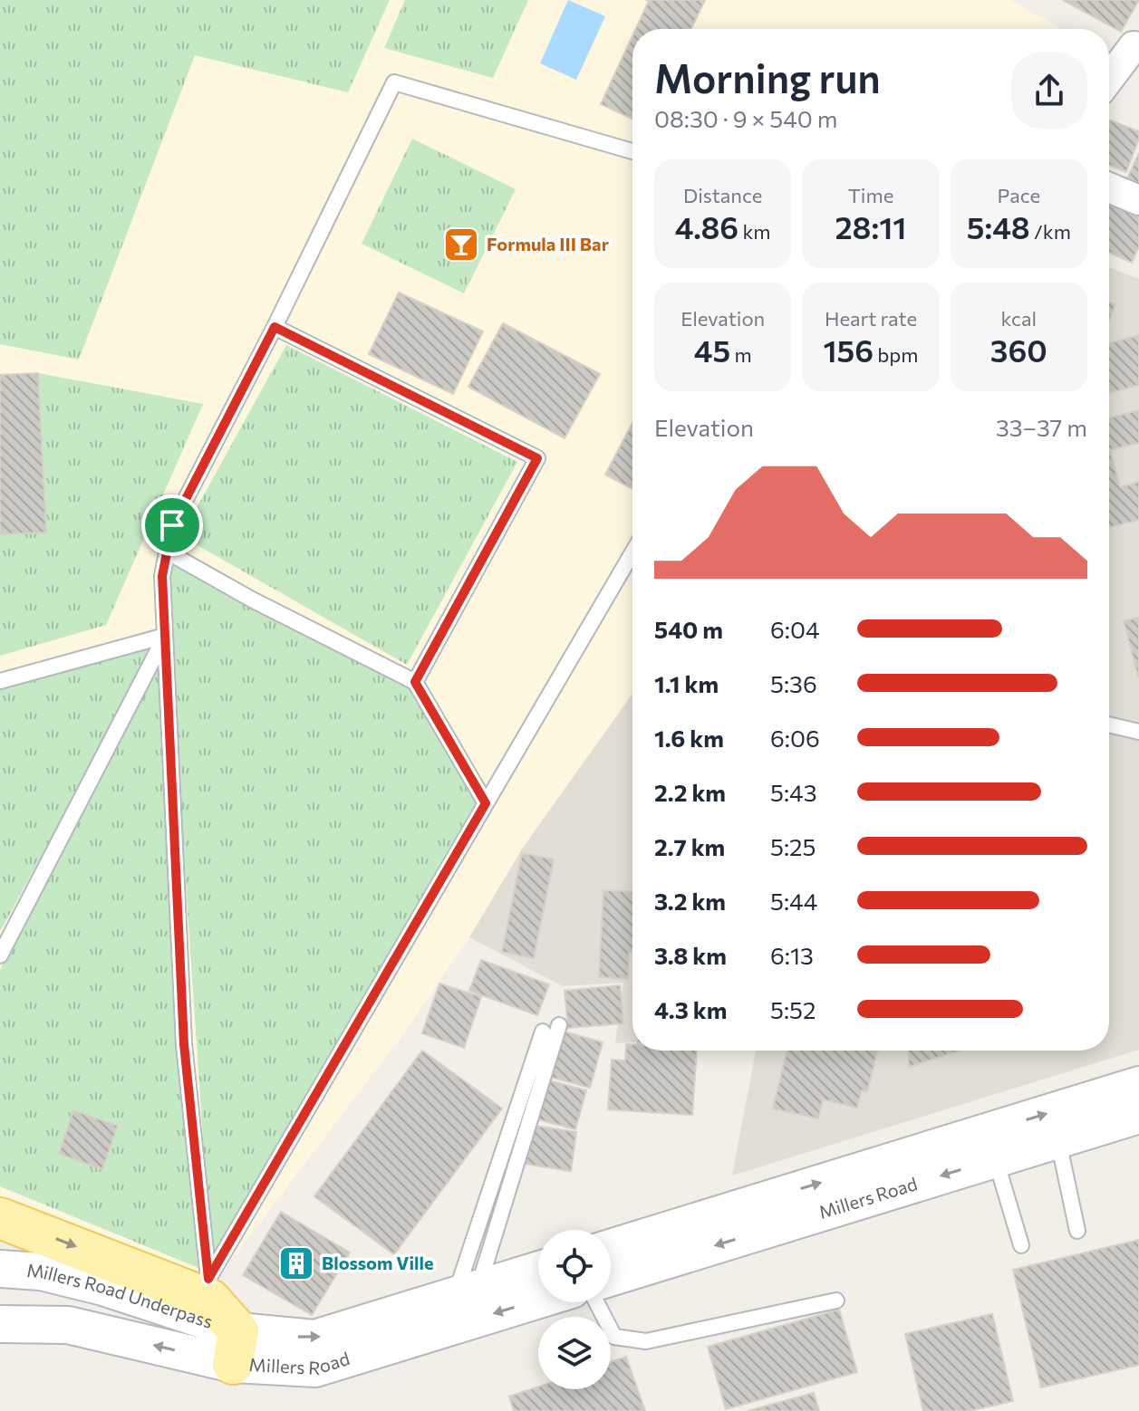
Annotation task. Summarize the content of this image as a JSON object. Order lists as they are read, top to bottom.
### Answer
{
  "streets": {
    "street": ["Millers Road", "Millers Road Underpass"]
  },
  "crossings": [
    ["Millers Road", "Millers Road Underpass"]
  ],
  "places": {
    "bar": ["Formula III Bar"],
    "building": ["Blossom Ville"]
  },
  "page": {
    "heading": ["Morning run", "08:30 · 9 × 540 m"],
    "stats": [
      ["Distance", "4.86 km"],
      ["Time", "28:11"],
      ["Pace", "5:48 /km"],
      ["Elevation", "45 m"],
      ["Heart rate", "156 bpm"],
      ["kcal", "360"]
    ],
    "chart": ["Elevation", "33–37 m"],
    "list": [
      {
        "name": "540 m",
        "note": "6:04"
      },
      {
        "name": "1.1 km",
        "note": "5:36"
      },
      {
        "name": "1.6 km",
        "note": "6:06"
      },
      {
        "name": "2.2 km",
        "note": "5:43"
      },
      {
        "name": "2.7 km",
        "note": "5:25"
      },
      {
        "name": "3.2 km",
        "note": "5:44"
      },
      {
        "name": "3.8 km",
        "note": "6:13"
      },
      {
        "name": "4.3 km",
        "note": "5:52"
      }
    ]
  }
}
